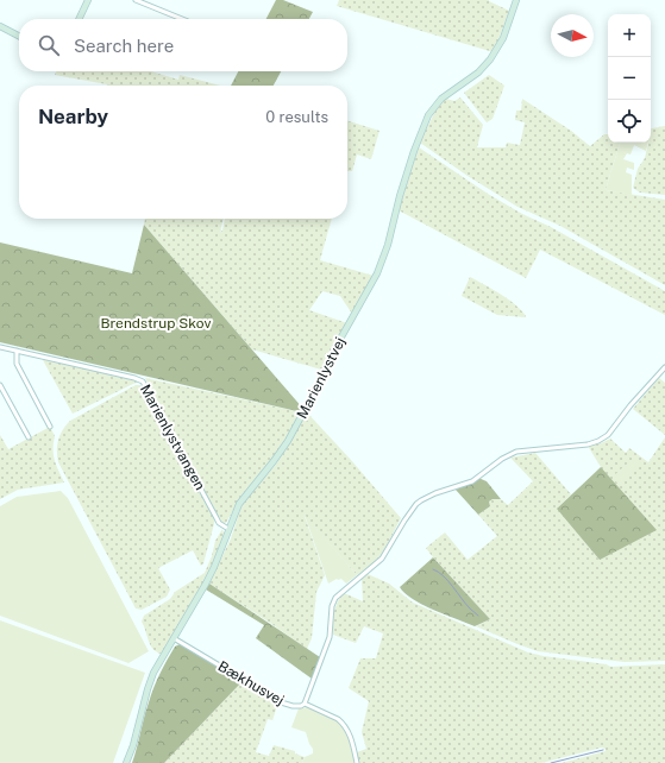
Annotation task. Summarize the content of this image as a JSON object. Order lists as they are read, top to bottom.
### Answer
{
  "streets": {
    "street": ["Marienlystvej", "Marienlystvangen", "Bækhusvej"]
  },
  "crossings": [
    ["Marienlystvej", "Marienlystvangen"],
    ["Marienlystvej", "Bækhusvej"]
  ],
  "parks": ["Brendstrup Skov"],
  "north": "right",
  "page": {
    "map_buttons": ["+", "−"],
    "search": "Search here",
    "heading": ["Nearby", "0 results"]
  }
}
